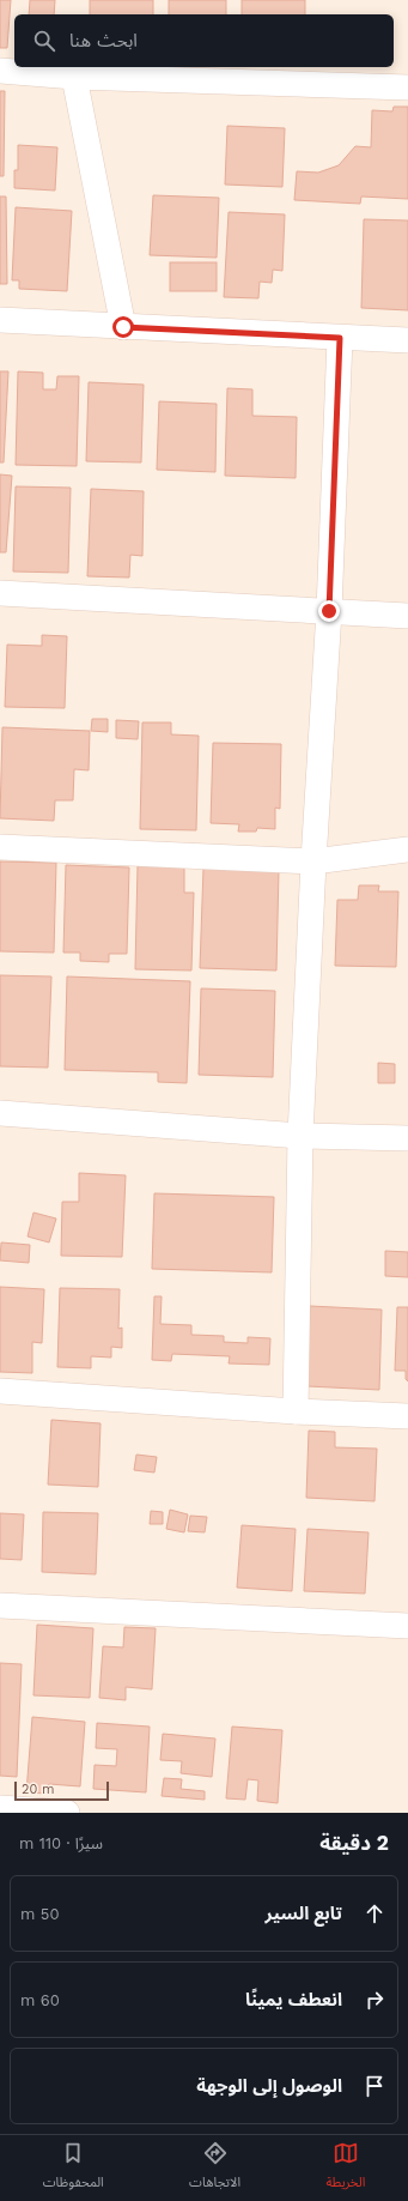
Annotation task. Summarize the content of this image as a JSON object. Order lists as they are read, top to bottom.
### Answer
{
  "scale_bar": "20 m",
  "page": {
    "search": "ابحث هنا",
    "scale": "20 m",
    "heading": ["2 دقيقة", "سيرًا · 110 m"],
    "list": [
      ["تابع السير", "50 m"],
      ["انعطف يمينًا", "60 m"],
      "الوصول إلى الوجهة"
    ],
    "nav": ["الخريطة", "الاتجاهات", "المحفوظات"]
  }
}
